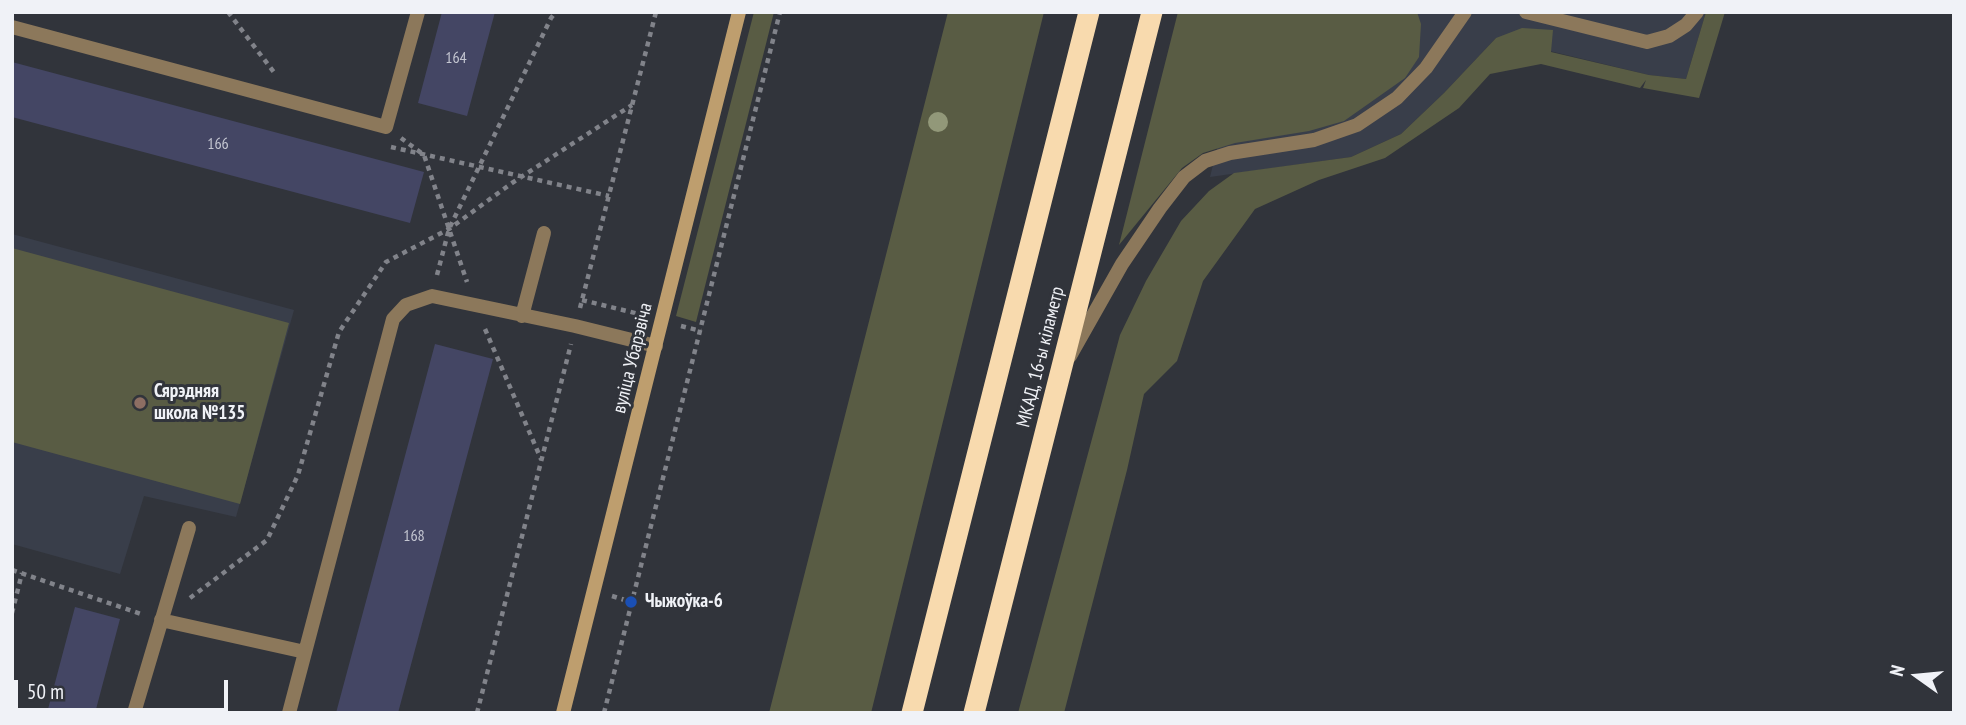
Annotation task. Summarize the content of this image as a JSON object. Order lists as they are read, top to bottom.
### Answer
{
  "streets": {
    "highway": ["МКАД, 16-ы кіламетр"],
    "main road": ["вуліца Убарэвіча"]
  },
  "places": ["Сярэдняя школа №135", "Чыжоўка-6"],
  "house_numbers": ["164", "166", "168"],
  "scale_bar": "50 m",
  "north": "left"
}
